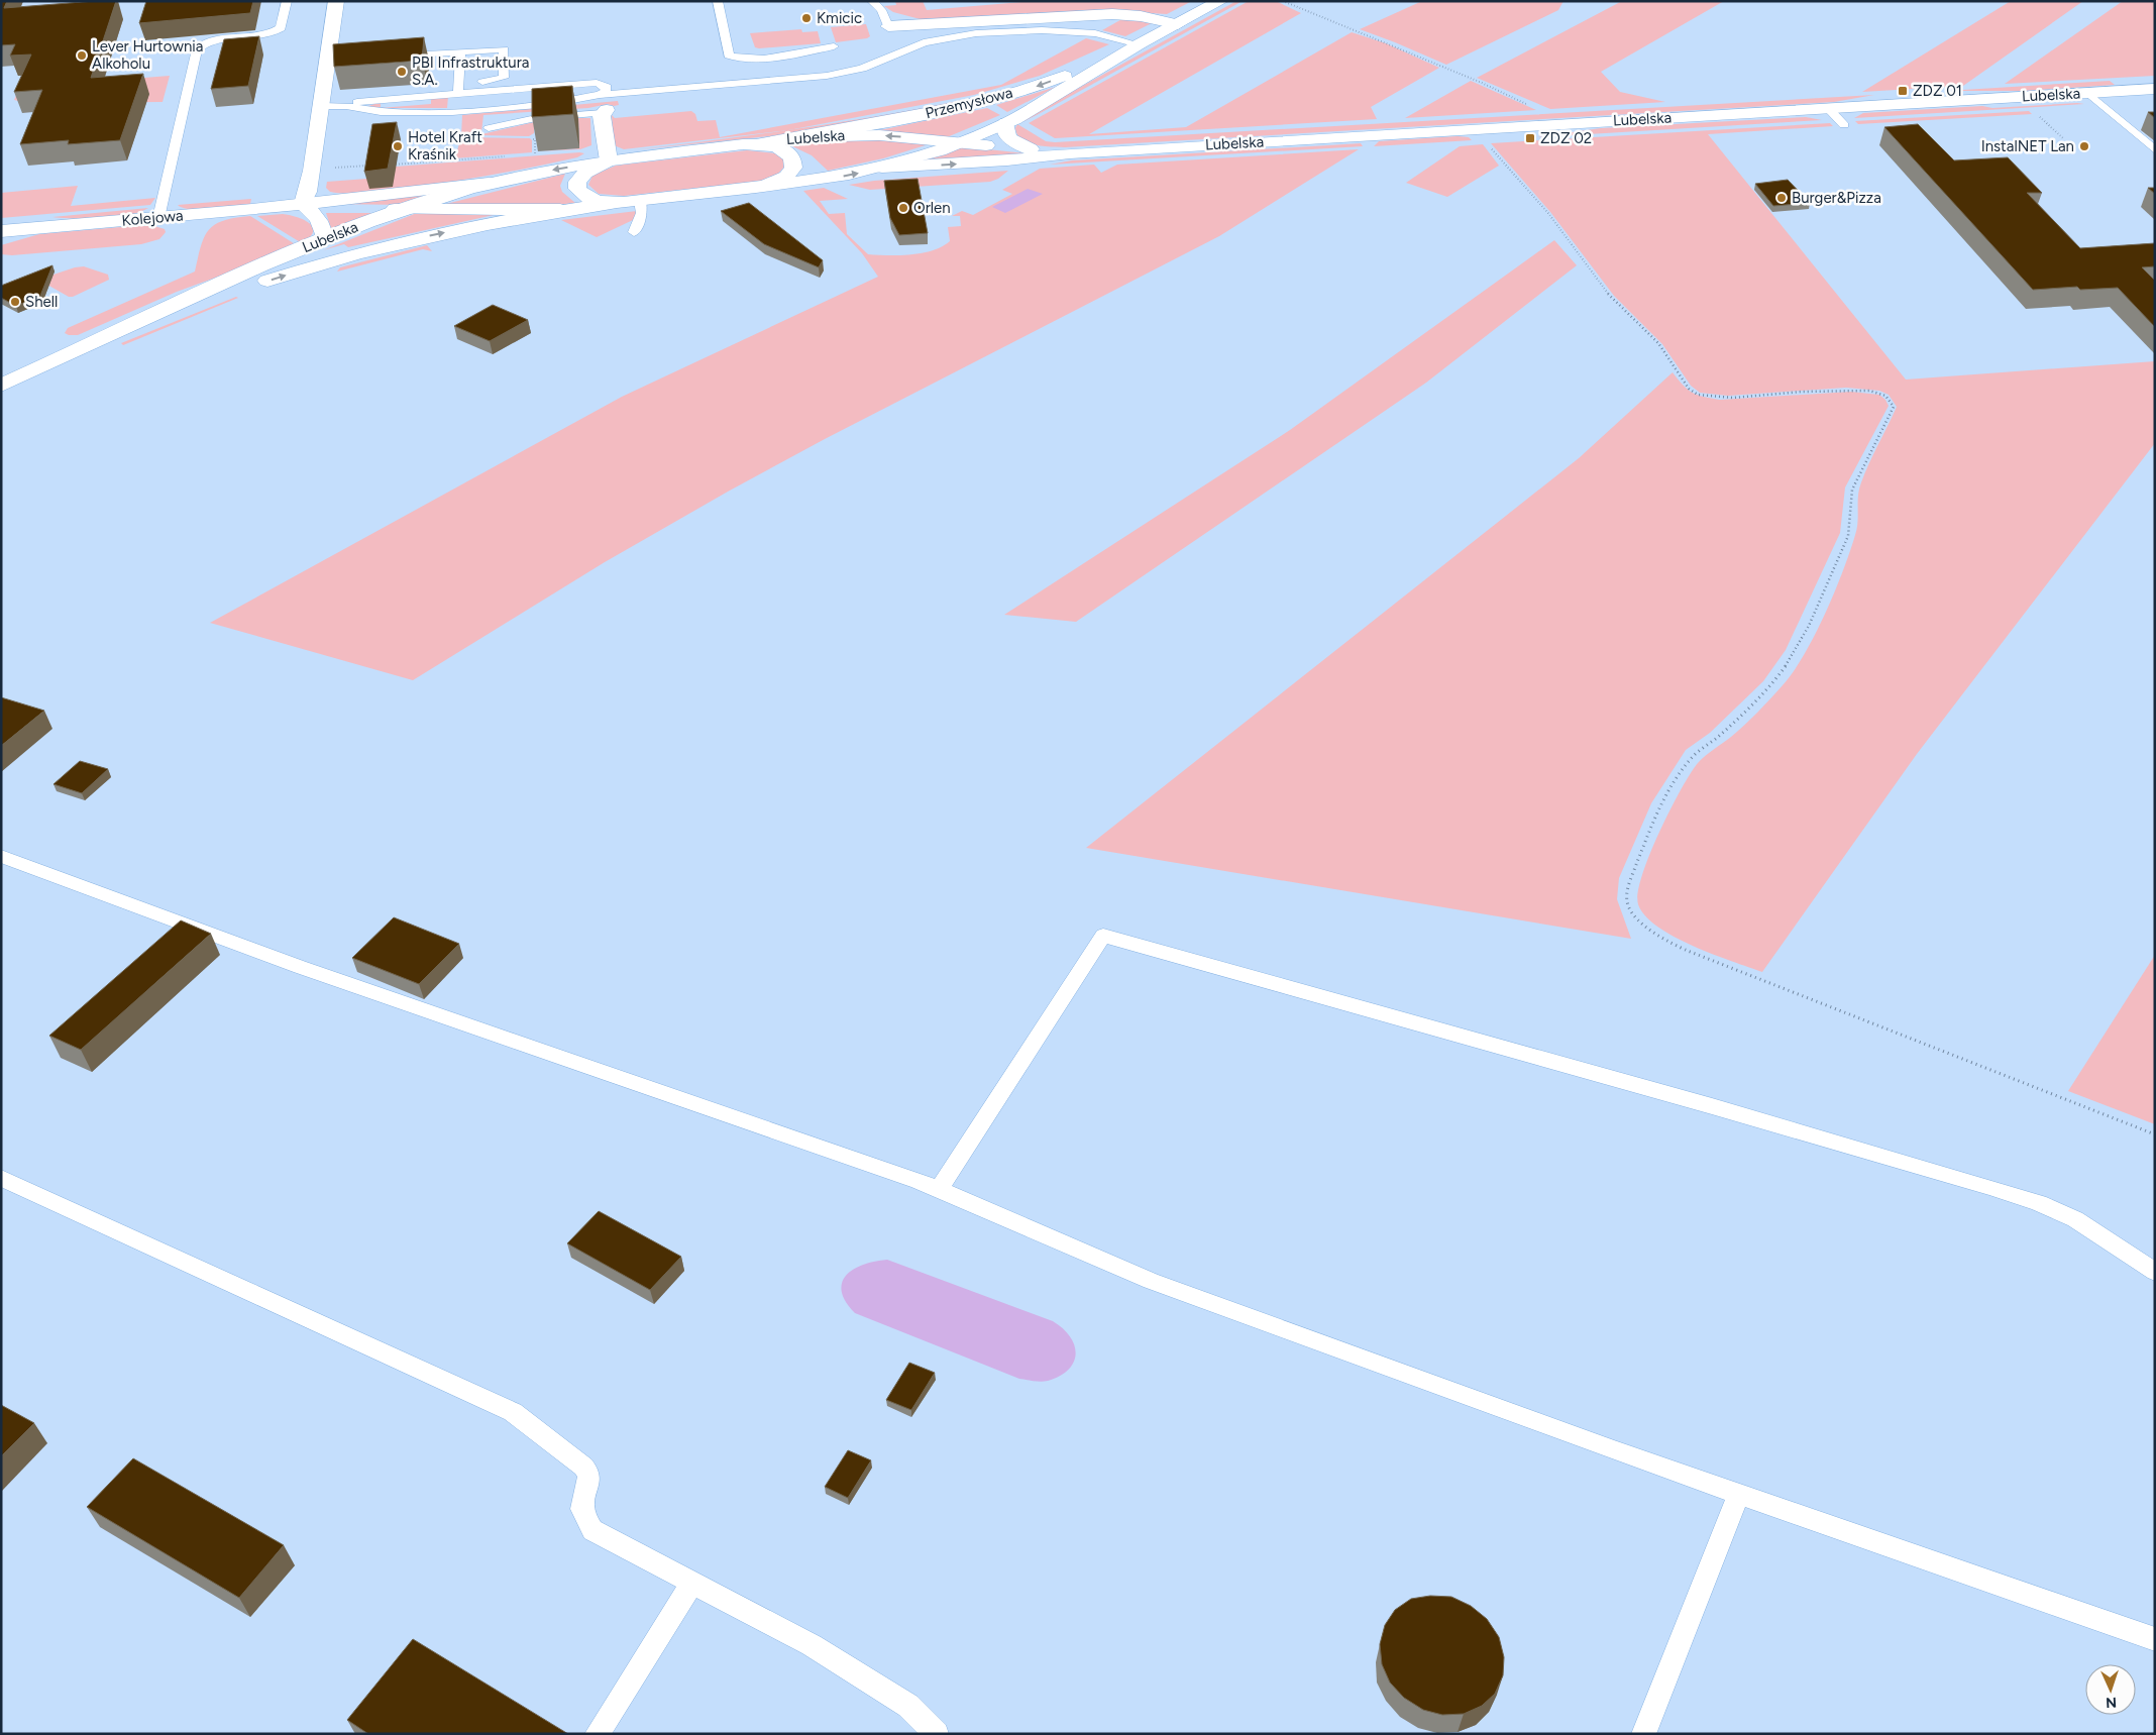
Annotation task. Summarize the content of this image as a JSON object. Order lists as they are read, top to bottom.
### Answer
{
  "streets": {
    "street": ["Lubelska", "Przemysłowa", "Kolejowa"]
  },
  "crossings": [
    ["Lubelska", "Przemysłowa"],
    ["Lubelska", "Kolejowa"]
  ],
  "places": {
    "other": [
      "Kmicic",
      "Lever Hurtownia Alkoholu",
      "PBI Infrastruktura S.A.",
      "Hotel Kraft Kraśnik",
      "InstalNET Lan",
      "Burger&Pizza",
      "Orlen",
      "Shell"
    ],
    "transit": ["ZDZ 01", "ZDZ 02"]
  },
  "north": "bottom"
}
